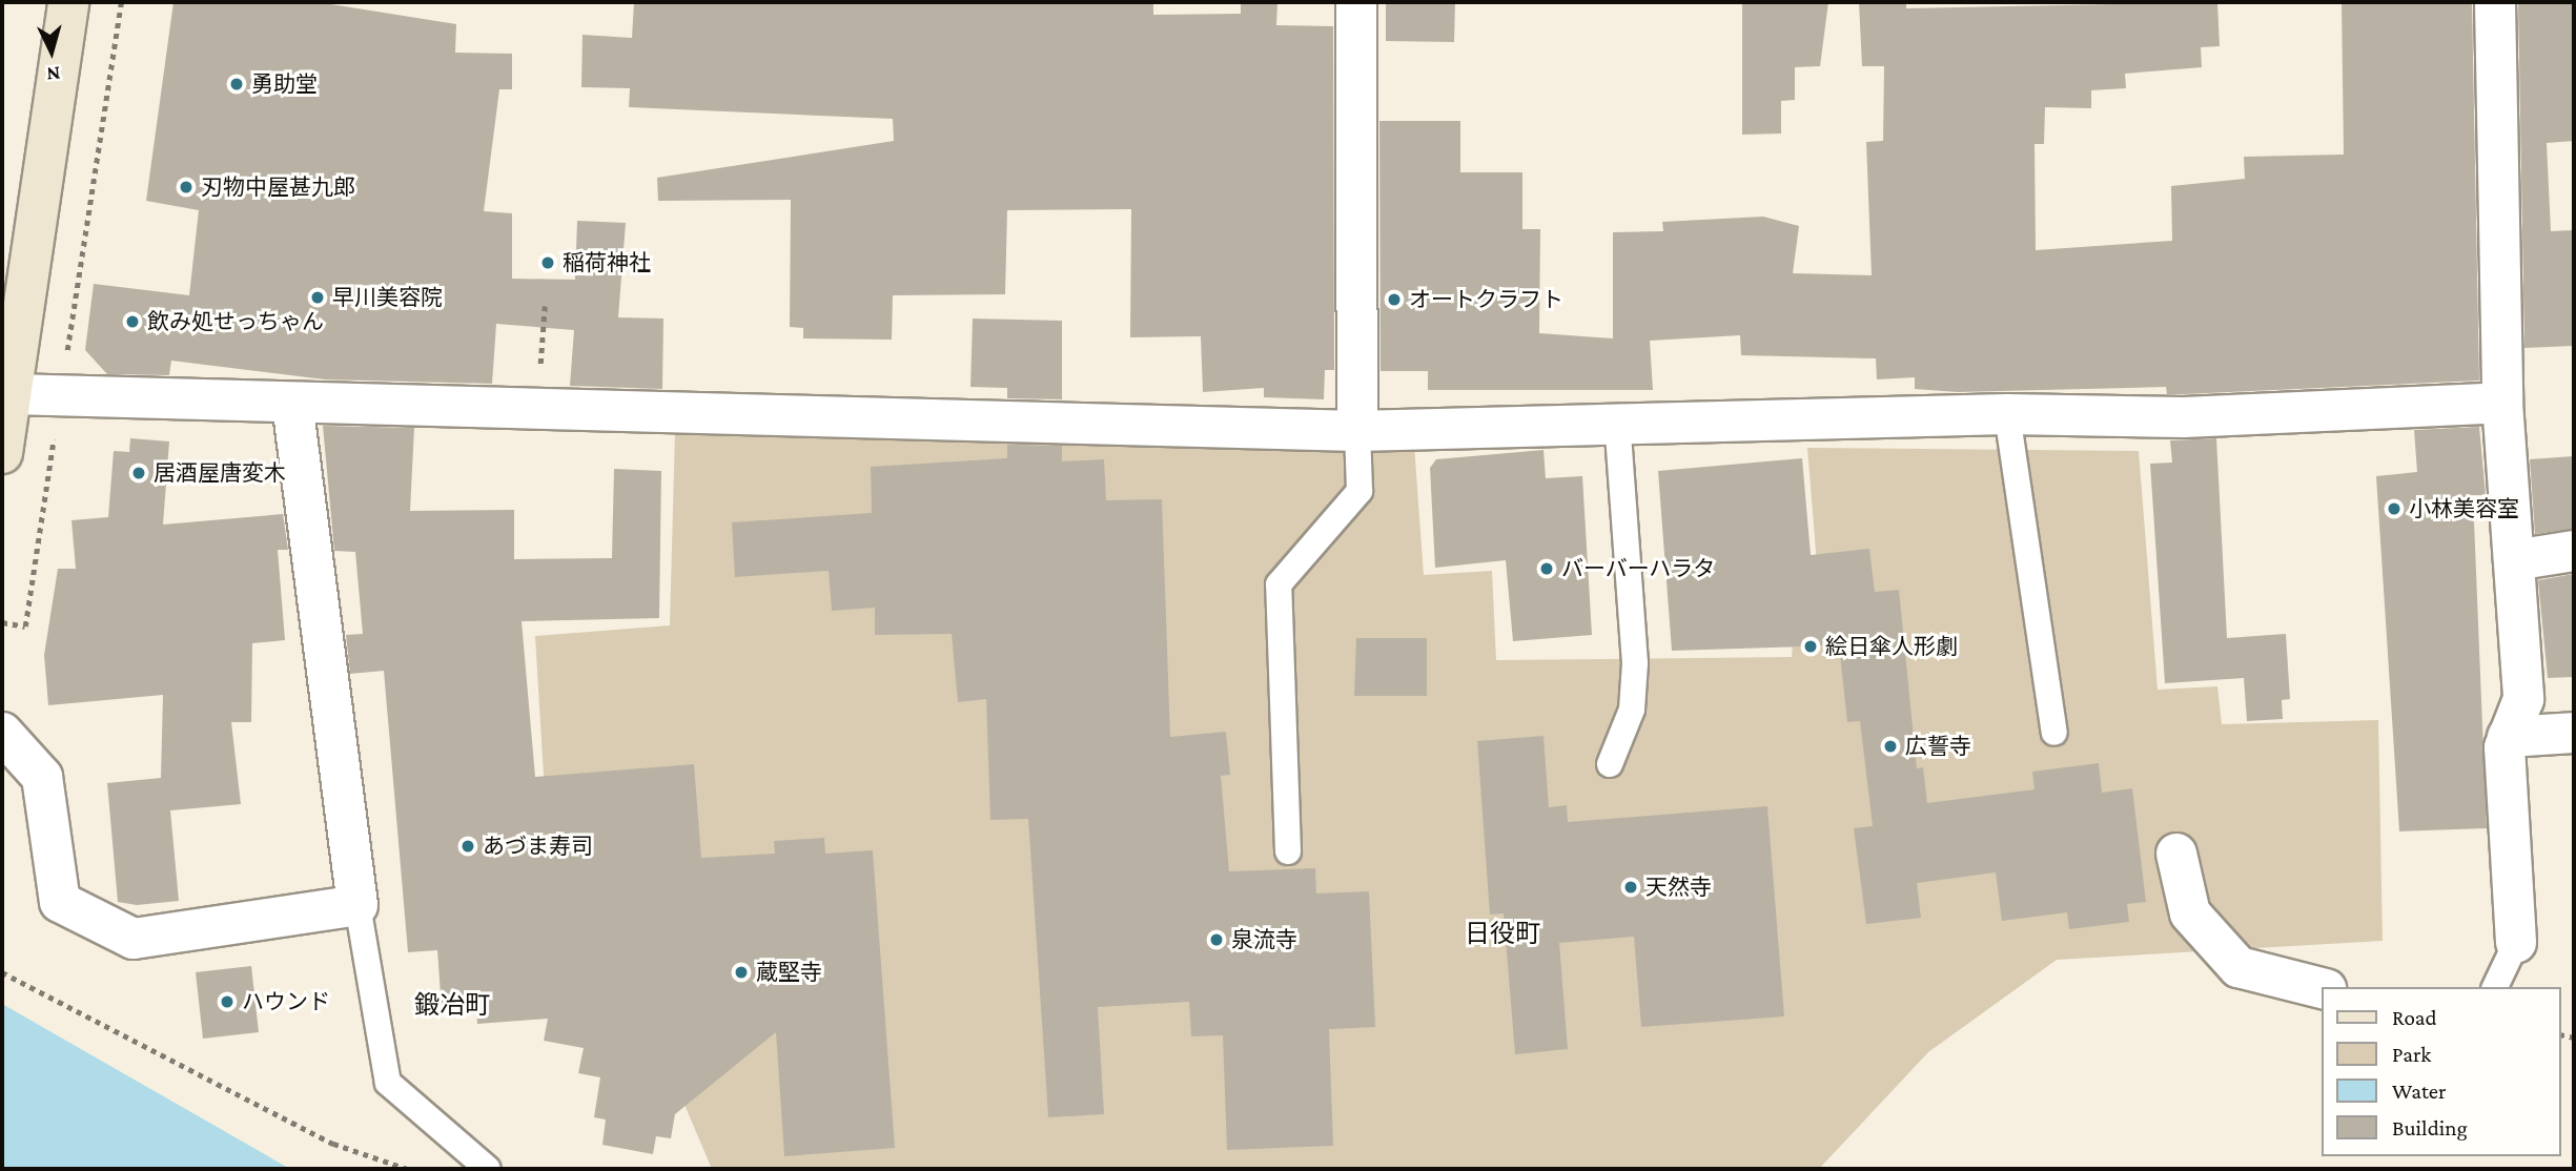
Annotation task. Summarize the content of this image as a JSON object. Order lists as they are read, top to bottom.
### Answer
{
  "districts": ["日役町", "鍛冶町"],
  "places": [
    "勇助堂",
    "刃物中屋甚九郎",
    "稲荷神社",
    "早川美容院",
    "オートクラフト",
    "飲み処せっちゃん",
    "居酒屋唐変木",
    "小林美容室",
    "バーバーハラタ",
    "絵日傘人形劇",
    "広誓寺",
    "あづま寿司",
    "天然寺",
    "泉流寺",
    "蔵堅寺",
    "ハウンド"
  ],
  "legend": [
    "Road",
    "Park",
    "Water",
    "Building"
  ],
  "north": "bottom"
}
